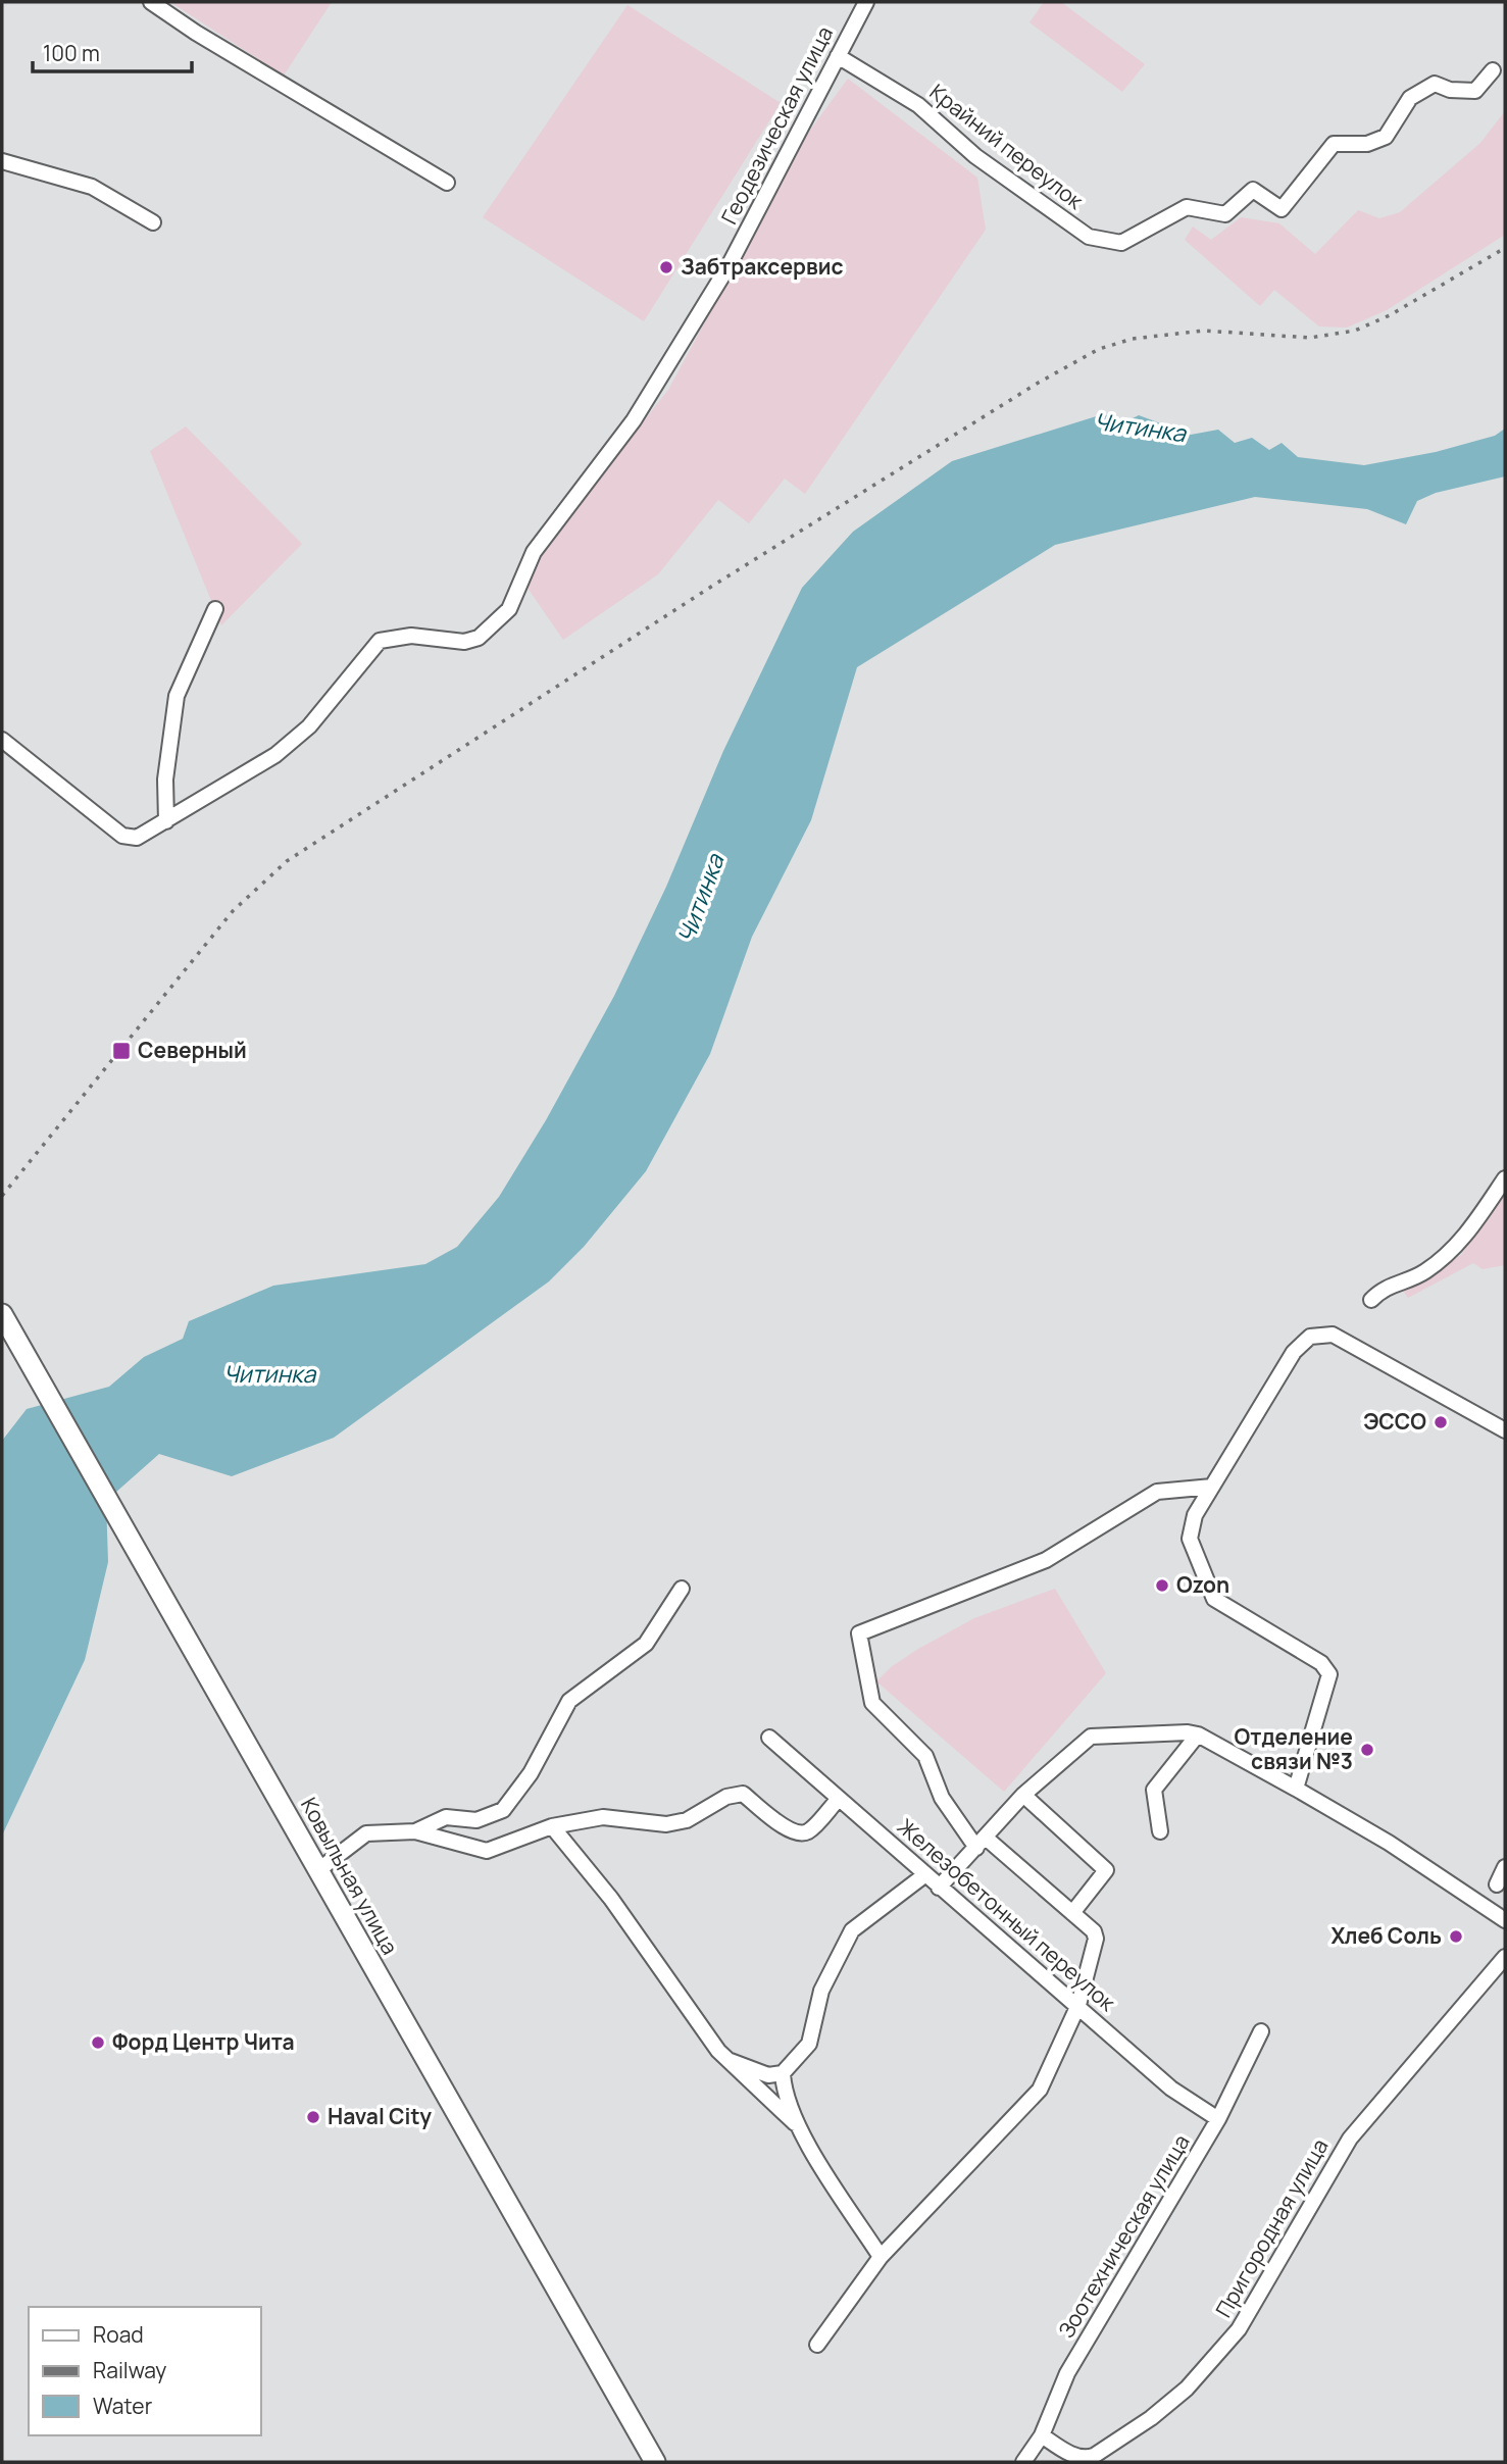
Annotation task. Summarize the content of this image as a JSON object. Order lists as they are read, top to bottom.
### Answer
{
  "streets": {
    "main road": ["Ковыльная улица"],
    "street": [
      "Геодезическая улица",
      "Крайний переулок",
      "Железобетонный переулок",
      "Пригородная улица",
      "Зоотехническая улица"
    ]
  },
  "crossings": [
    ["Геодезическая улица", "Крайний переулок"],
    ["Железобетонный переулок", "Зоотехническая улица"],
    ["Пригородная улица", "Зоотехническая улица"]
  ],
  "water": ["Читинка"],
  "places": {
    "other": [
      "Забтраксервис",
      "ЭССО",
      "Ozon",
      "Отделение связи №3",
      "Хлеб Соль",
      "Форд Центр Чита",
      "Haval Сity"
    ],
    "transit": ["Северный"]
  },
  "legend": ["Road", "Railway", "Water"],
  "scale_bar": "100 m"
}
